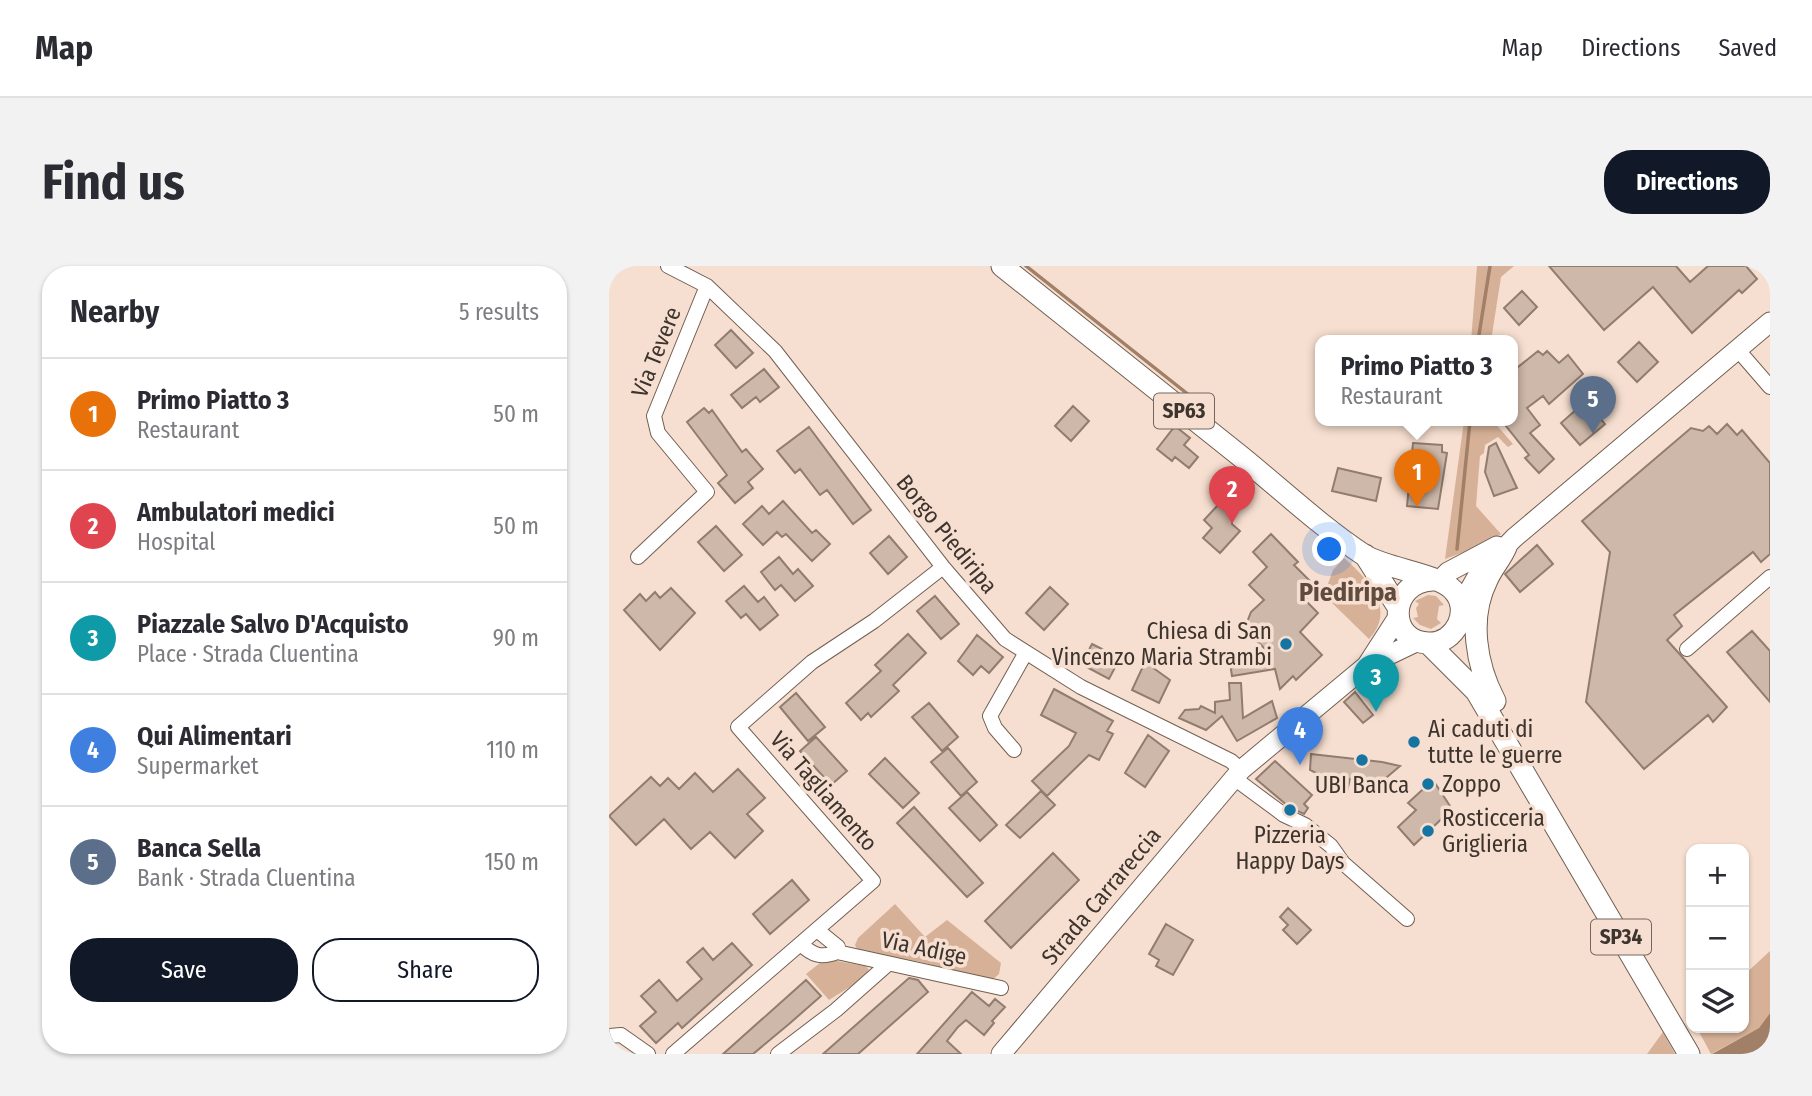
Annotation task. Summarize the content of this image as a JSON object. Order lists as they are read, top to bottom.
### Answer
{
  "streets": {
    "main road": ["SP63", "Strada Carrareccia", "SP34"],
    "street": [
      "Via Tevere",
      "Borgo Piediripa",
      "Via Tagliamento",
      "Via Adige"
    ]
  },
  "crossings": [
    ["Via Tevere", "Borgo Piediripa"],
    ["SP63", "SP34"],
    ["Borgo Piediripa", "Via Tagliamento"],
    ["Borgo Piediripa", "Strada Carrareccia"],
    ["Via Tagliamento", "Via Adige"]
  ],
  "districts": ["Piediripa"],
  "places": [
    "Chiesa di San Vincenzo Maria Strambi",
    "Ai caduti di tutte le guerre",
    "UBI Banca",
    "Zoppo",
    "Pizzeria Happy Days",
    "Rosticceria Griglieria"
  ],
  "page": {
    "header": "Map",
    "nav": ["Map", "Directions", "Saved"],
    "buttons": [
      "Directions",
      ["Save", "Share"]
    ],
    "title": "Find us",
    "heading": ["Nearby", "5 results"],
    "popup": ["Primo Piatto 3", "Restaurant"],
    "list": [
      {
        "mark": "1",
        "name": "Primo Piatto 3",
        "note": "Restaurant",
        "value": "50 m"
      },
      {
        "mark": "2",
        "name": "Ambulatori medici",
        "note": "Hospital",
        "value": "50 m"
      },
      {
        "mark": "3",
        "name": "Piazzale Salvo D'Acquisto",
        "note": "Place · Strada Cluentina",
        "value": "90 m"
      },
      {
        "mark": "4",
        "name": "Qui Alimentari",
        "note": "Supermarket",
        "value": "110 m"
      },
      {
        "mark": "5",
        "name": "Banca Sella",
        "note": "Bank · Strada Cluentina",
        "value": "150 m"
      }
    ],
    "pins": [
      "5",
      "1",
      "2",
      "3",
      "4"
    ],
    "map_buttons": ["+", "−"]
  }
}
